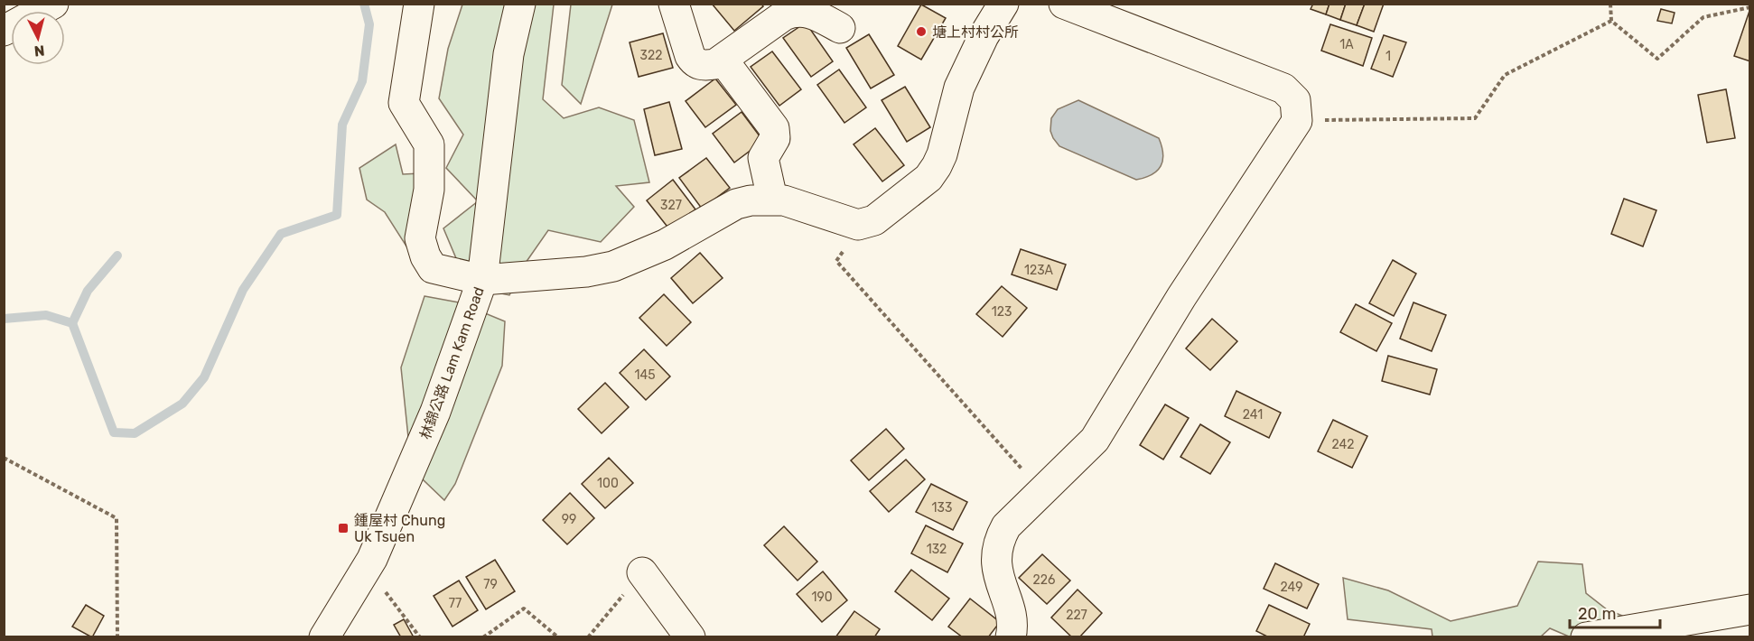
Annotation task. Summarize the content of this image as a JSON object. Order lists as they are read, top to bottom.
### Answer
{
  "streets": {
    "main road": ["林錦公路 Lam Kam Road"]
  },
  "places": {
    "other": ["塘上村村公所"],
    "transit": ["鍾屋村 Chung Uk Tsuen"]
  },
  "house_numbers": [
    "1A",
    "322",
    "1",
    "327",
    "123A",
    "123",
    "145",
    "241",
    "242",
    "100",
    "133",
    "99",
    "132",
    "226",
    "79",
    "249",
    "190",
    "77",
    "227"
  ],
  "scale_bar": "20 m",
  "north": "bottom"
}
